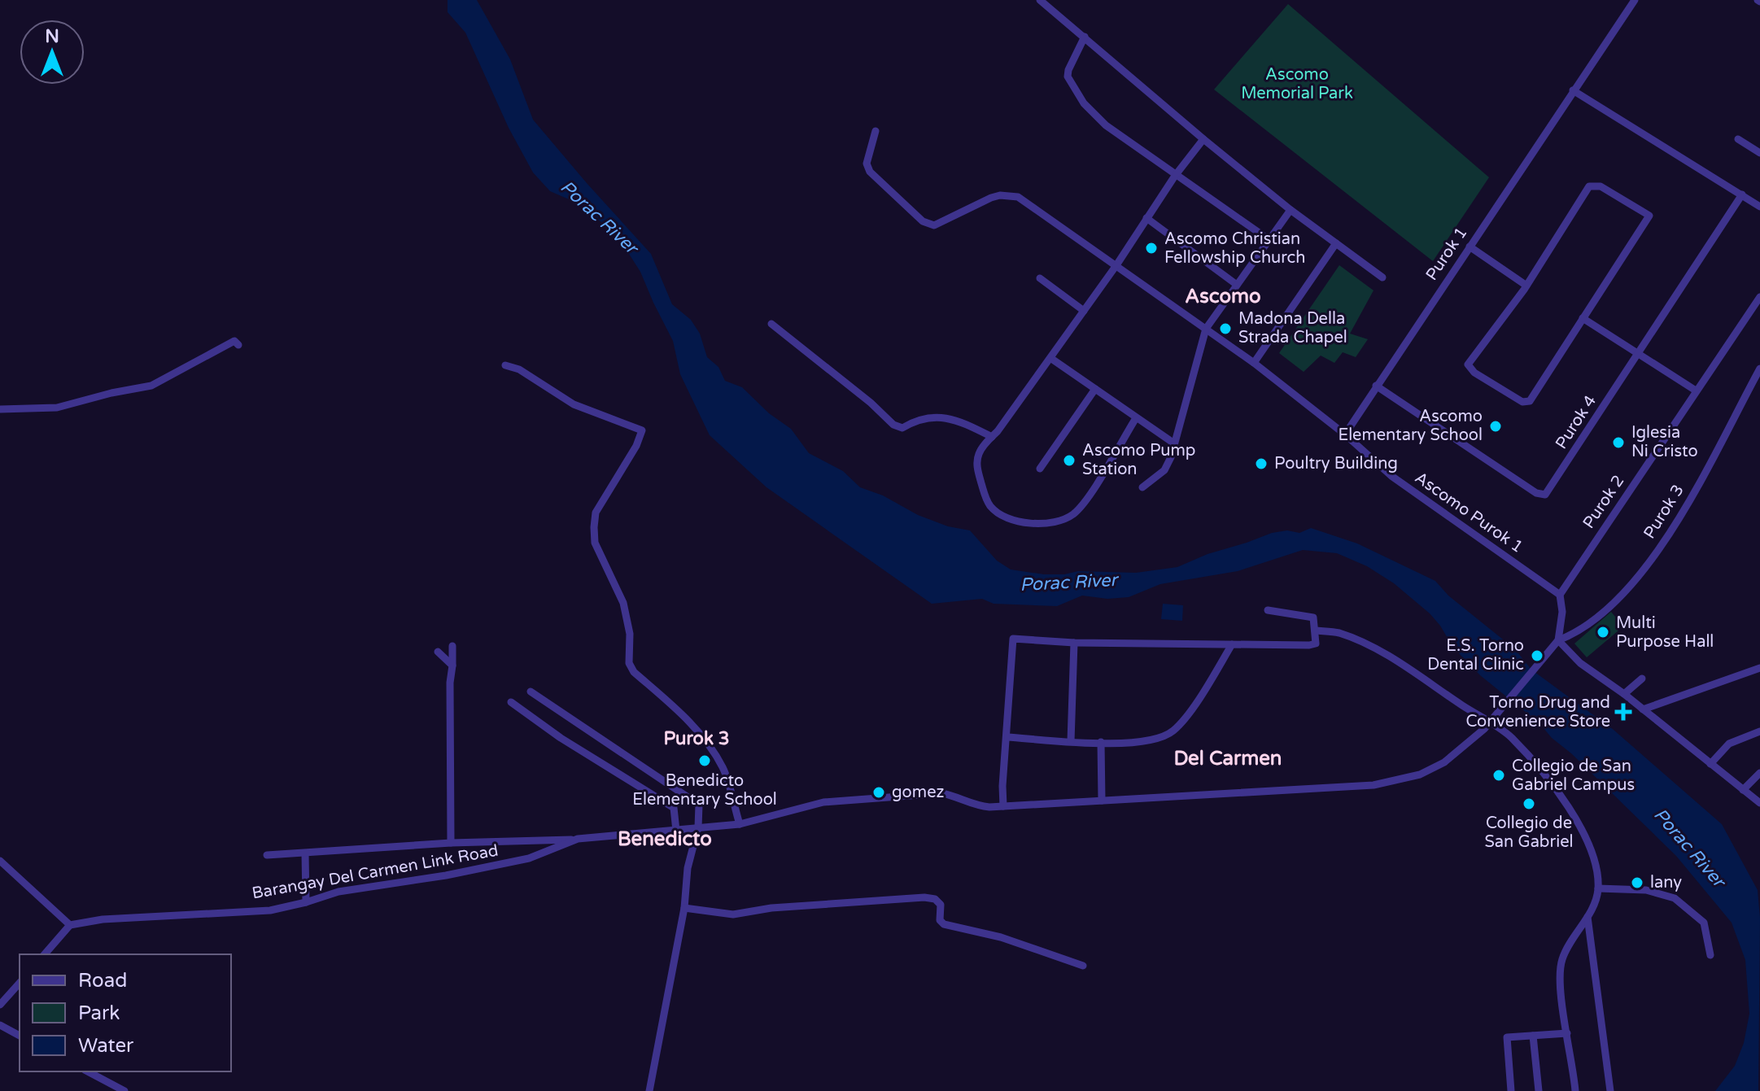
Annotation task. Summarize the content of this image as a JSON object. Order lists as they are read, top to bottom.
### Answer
{
  "streets": {
    "street": [
      "Purok 1",
      "Purok 4",
      "Purok 2",
      "Purok 3",
      "Ascomo Purok 1",
      "Barangay Del Carmen Link Road"
    ]
  },
  "crossings": [
    ["Purok 1", "Purok 4"],
    ["Purok 1", "Ascomo Purok 1"],
    ["Purok 2", "Ascomo Purok 1"],
    ["Purok 3", "Barangay Del Carmen Link Road"]
  ],
  "districts": [
    "Ascomo",
    "Purok 3",
    "Del Carmen",
    "Benedicto"
  ],
  "water": ["Porac River"],
  "parks": ["Ascomo Memorial Park"],
  "places": {
    "other": [
      "Ascomo Christian Fellowship Church",
      "Madona Della Strada Chapel",
      "Ascomo Elementary School",
      "Iglesia Ni Cristo",
      "Ascomo Pump Station",
      "Poultry Building",
      "Multi Purpose Hall",
      "E.S. Torno Dental Clinic",
      "Benedicto Elementary School",
      "Collegio de San Gabriel Campus",
      "gomez",
      "Collegio de San Gabriel",
      "lany"
    ],
    "health": ["Torno Drug and Convenience Store"]
  },
  "legend": ["Road", "Park", "Water"],
  "north": "top"
}
